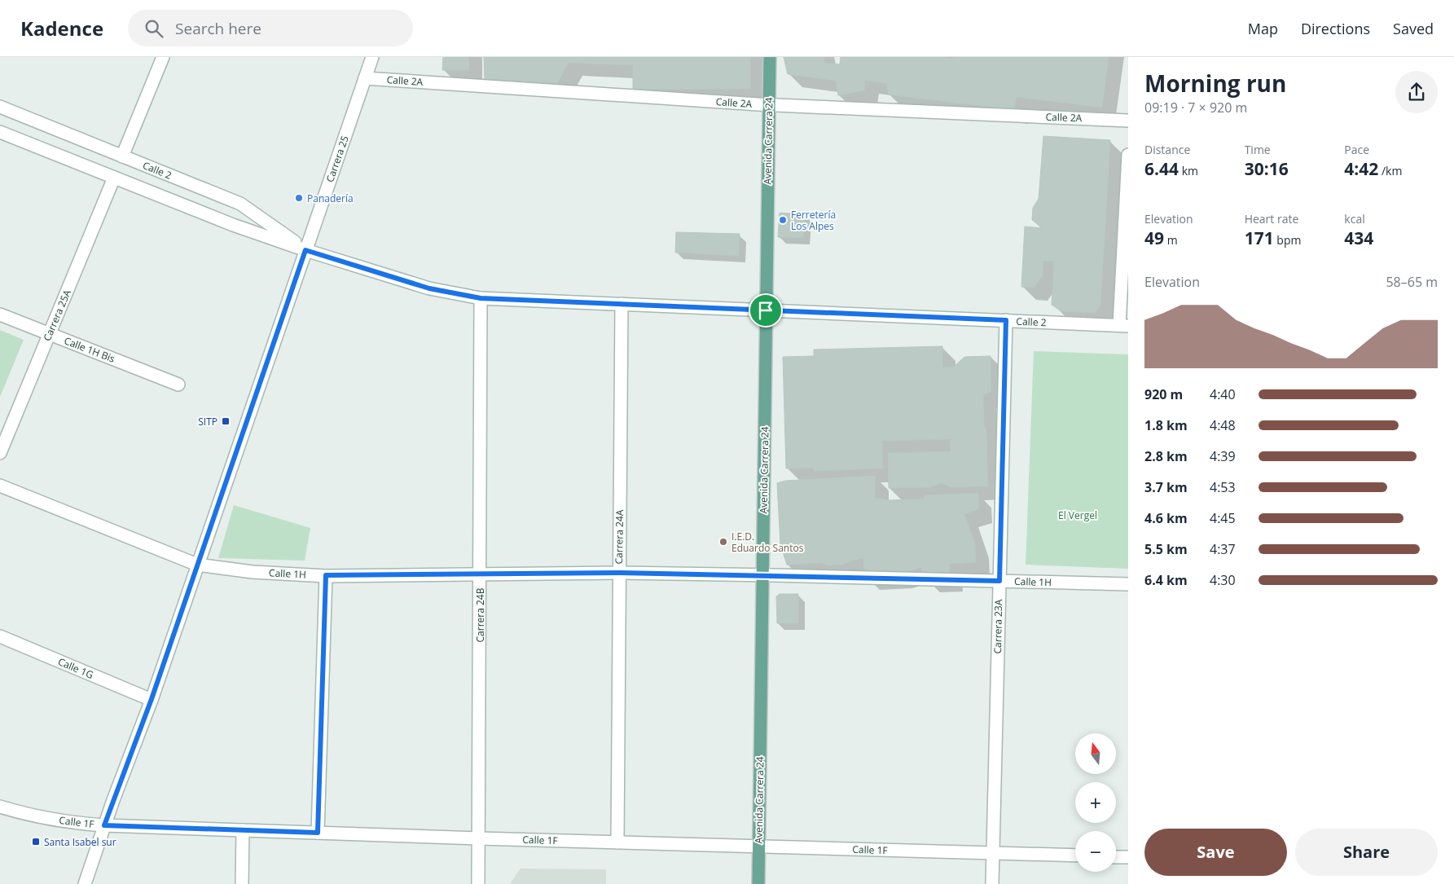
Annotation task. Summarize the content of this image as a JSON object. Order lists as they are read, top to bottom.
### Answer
{
  "streets": {
    "main road": ["Avenida Carrera 24"],
    "street": [
      "Calle 2A",
      "Carrera 25",
      "Calle 2",
      "Carrera 25A",
      "Calle 1H Bis",
      "Carrera 24A",
      "Calle 1H",
      "Carrera 24B",
      "Carrera 23A",
      "Calle 1G",
      "Calle 1F"
    ]
  },
  "crossings": [
    ["Calle 2A", "Avenida Carrera 24"],
    ["Calle 2A", "Carrera 25"],
    ["Avenida Carrera 24", "Calle 2"],
    ["Avenida Carrera 24", "Calle 1H"],
    ["Avenida Carrera 24", "Calle 1F"],
    ["Carrera 25", "Calle 2"],
    ["Carrera 25", "Calle 1H"],
    ["Carrera 25", "Calle 1G"],
    ["Carrera 25", "Calle 1F"],
    ["Calle 2", "Carrera 25A"],
    ["Calle 2", "Carrera 24A"],
    ["Calle 2", "Carrera 24B"],
    ["Calle 2", "Carrera 23A"],
    ["Carrera 25A", "Calle 1H Bis"],
    ["Carrera 24A", "Calle 1H"],
    ["Carrera 24A", "Calle 1F"],
    ["Calle 1H", "Carrera 24B"],
    ["Calle 1H", "Carrera 23A"],
    ["Carrera 24B", "Calle 1F"],
    ["Carrera 23A", "Calle 1F"]
  ],
  "parks": ["El Vergel"],
  "places": {
    "other": ["Panadería", "Ferretería Los Alpes", "I.E.D. Eduardo Santos"],
    "transit": ["SITP", "Santa Isabel sur"]
  },
  "north": "top",
  "page": {
    "header": "Kadence",
    "search": "Search here",
    "nav": ["Map", "Directions", "Saved"],
    "heading": ["Morning run", "09:19 · 7 × 920 m"],
    "stats": [
      ["Distance", "6.44 km"],
      ["Time", "30:16"],
      ["Pace", "4:42 /km"],
      ["Elevation", "49 m"],
      ["Heart rate", "171 bpm"],
      ["kcal", "434"]
    ],
    "chart": ["Elevation", "58–65 m"],
    "list": [
      {
        "name": "920 m",
        "note": "4:40"
      },
      {
        "name": "1.8 km",
        "note": "4:48"
      },
      {
        "name": "2.8 km",
        "note": "4:39"
      },
      {
        "name": "3.7 km",
        "note": "4:53"
      },
      {
        "name": "4.6 km",
        "note": "4:45"
      },
      {
        "name": "5.5 km",
        "note": "4:37"
      },
      {
        "name": "6.4 km",
        "note": "4:30"
      }
    ],
    "map_buttons": ["+", "−"],
    "buttons": ["Save", "Share"]
  }
}
